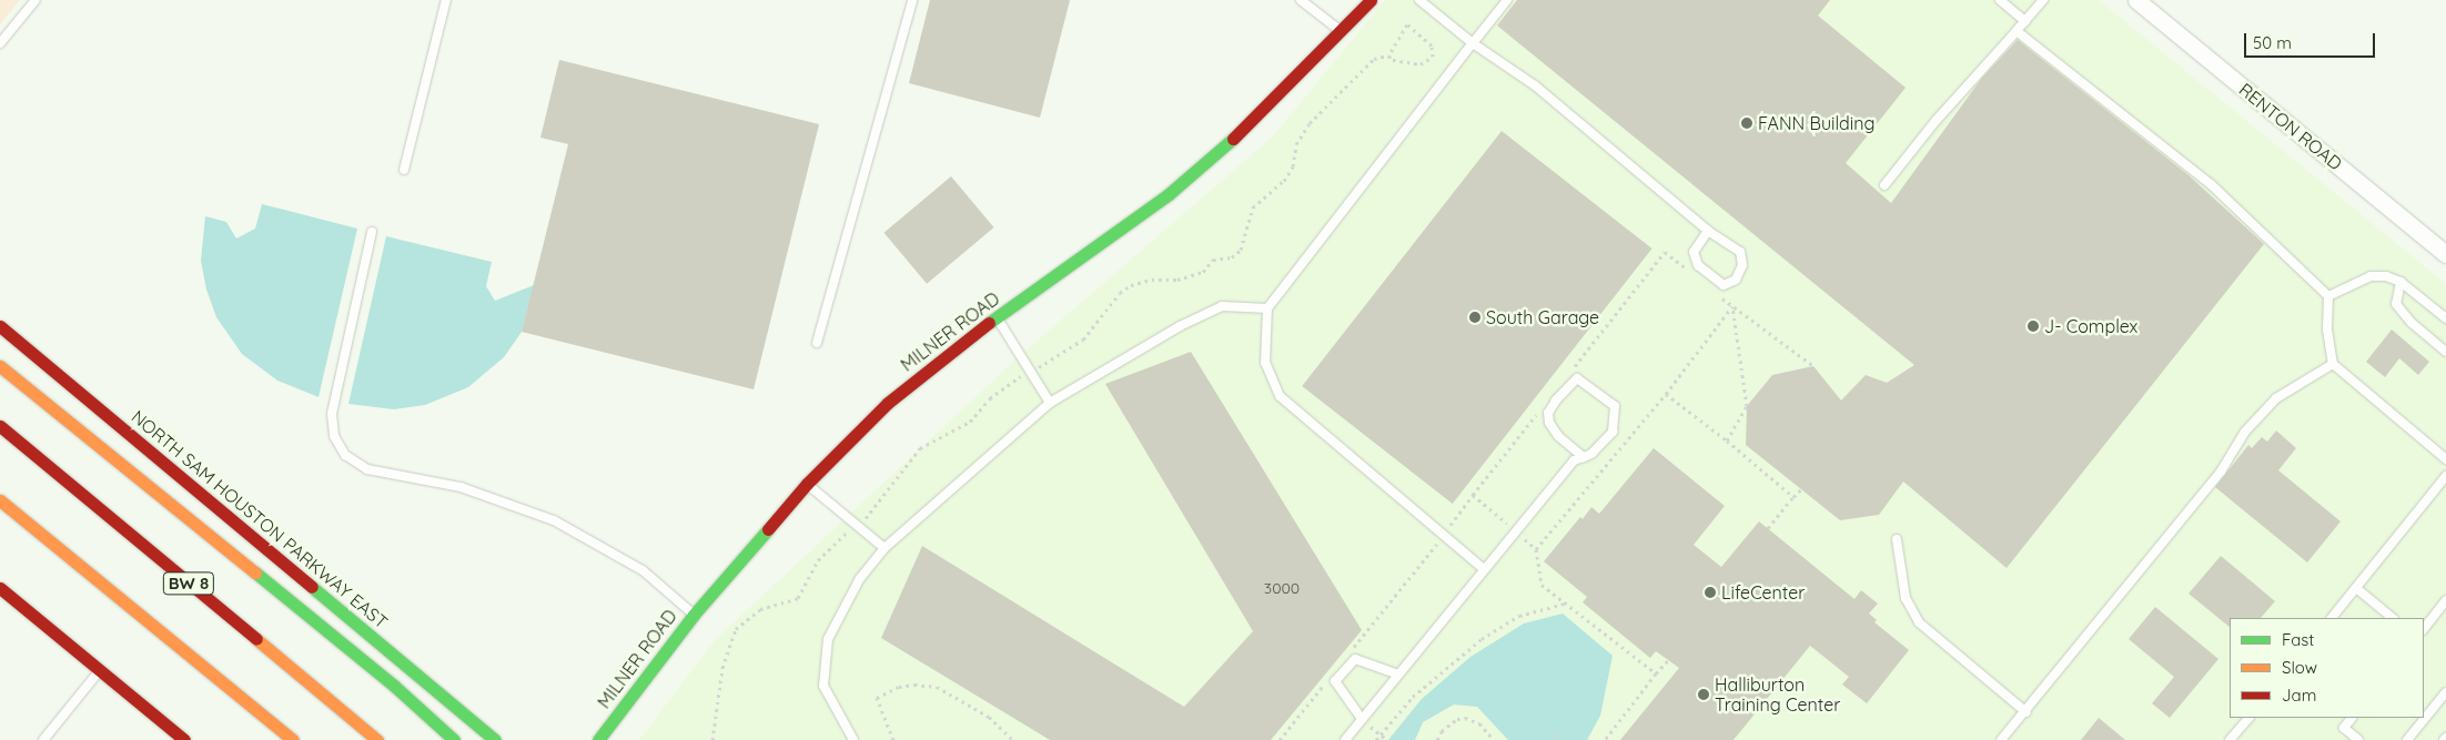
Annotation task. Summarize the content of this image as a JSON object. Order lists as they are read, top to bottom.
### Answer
{
  "streets": {
    "main road": ["MILNER ROAD", "NORTH SAM HOUSTON PARKWAY EAST", "BW 8"],
    "street": ["RENTON ROAD"]
  },
  "places": [
    "FANN Building",
    "South Garage",
    "J- Complex",
    "LifeCenter",
    "Halliburton Training Center"
  ],
  "house_numbers": ["3000"],
  "legend": ["Fast", "Slow", "Jam"],
  "scale_bar": "50 m"
}
